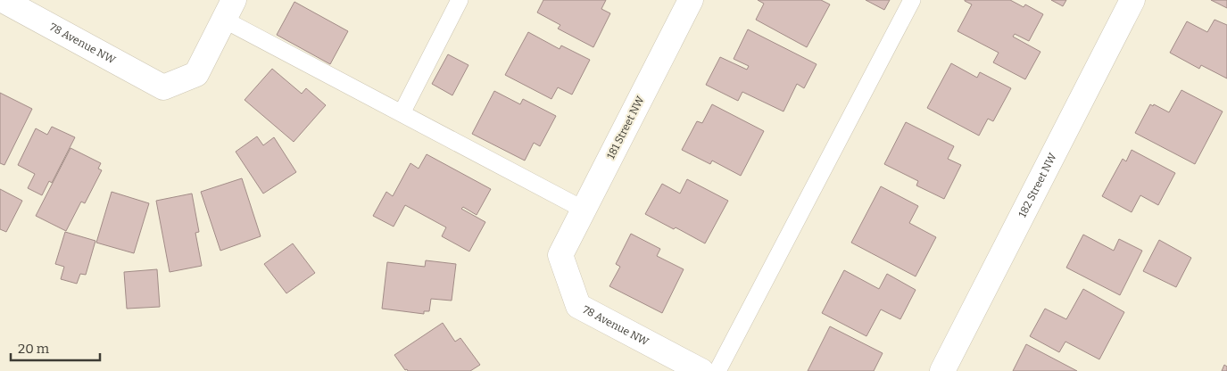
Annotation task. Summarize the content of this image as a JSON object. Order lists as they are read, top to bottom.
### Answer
{
  "streets": {
    "street": ["78 Avenue NW", "181 Street NW", "182 Street NW"]
  },
  "crossings": [
    ["78 Avenue NW", "181 Street NW"]
  ],
  "scale_bar": "20 m"
}
